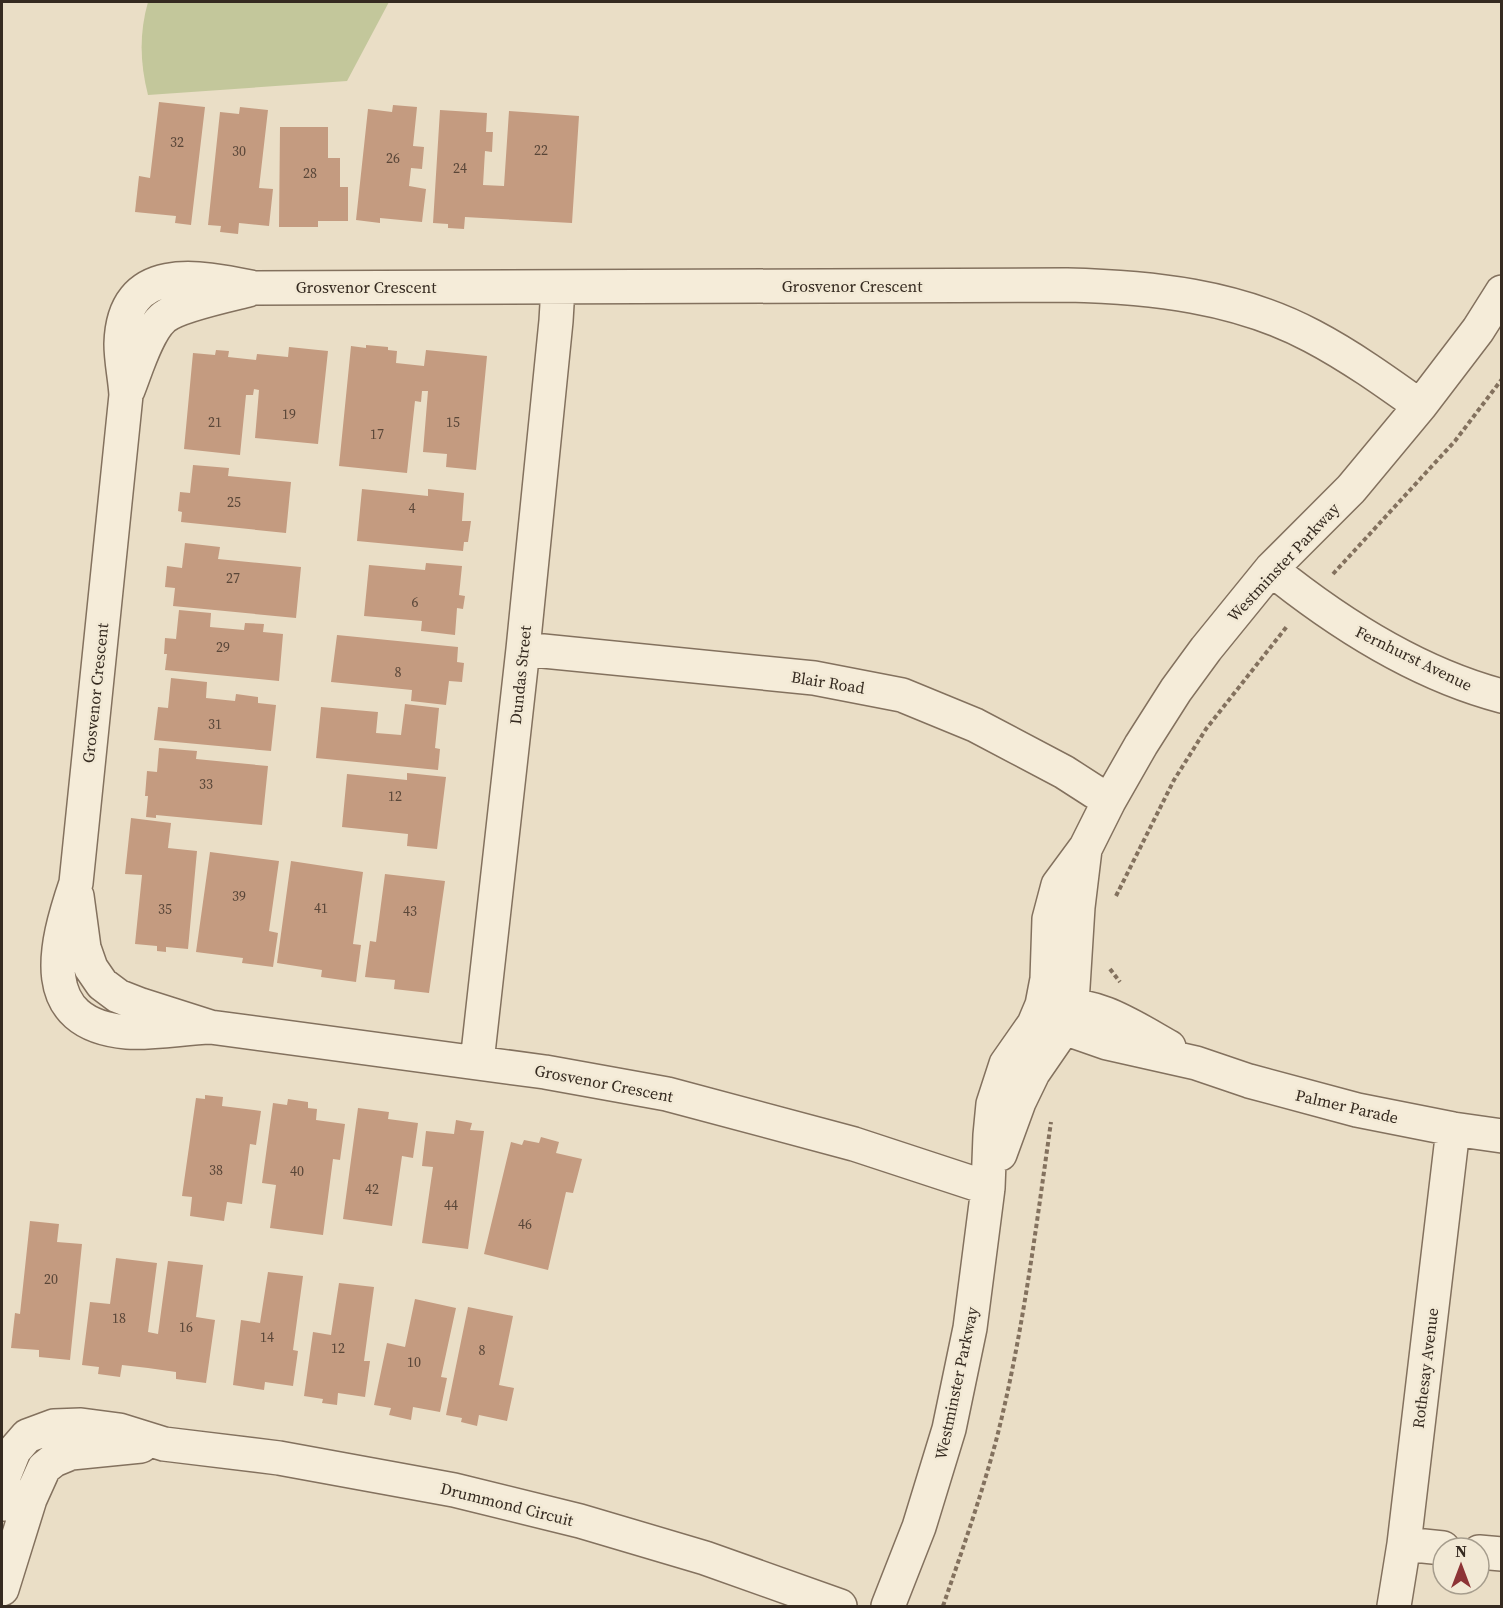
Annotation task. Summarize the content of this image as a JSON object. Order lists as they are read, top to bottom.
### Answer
{
  "streets": {
    "street": [
      "Grosvenor Crescent",
      "Westminster Parkway",
      "Fernhurst Avenue",
      "Dundas Street",
      "Blair Road",
      "Palmer Parade",
      "Rothesay Avenue",
      "Drummond Circuit"
    ]
  },
  "crossings": [
    ["Grosvenor Crescent", "Westminster Parkway"],
    ["Grosvenor Crescent", "Dundas Street"],
    ["Westminster Parkway", "Fernhurst Avenue"],
    ["Westminster Parkway", "Blair Road"],
    ["Westminster Parkway", "Palmer Parade"],
    ["Dundas Street", "Blair Road"],
    ["Palmer Parade", "Rothesay Avenue"]
  ],
  "house_numbers": [
    "32",
    "22",
    "30",
    "26",
    "24",
    "28",
    "19",
    "21",
    "15",
    "17",
    "25",
    "4",
    "27",
    "6",
    "29",
    "8",
    "31",
    "33",
    "12",
    "39",
    "41",
    "35",
    "43",
    "38",
    "40",
    "42",
    "44",
    "46",
    "20",
    "18",
    "16",
    "14",
    "12",
    "8",
    "10"
  ],
  "north": "top"
}
